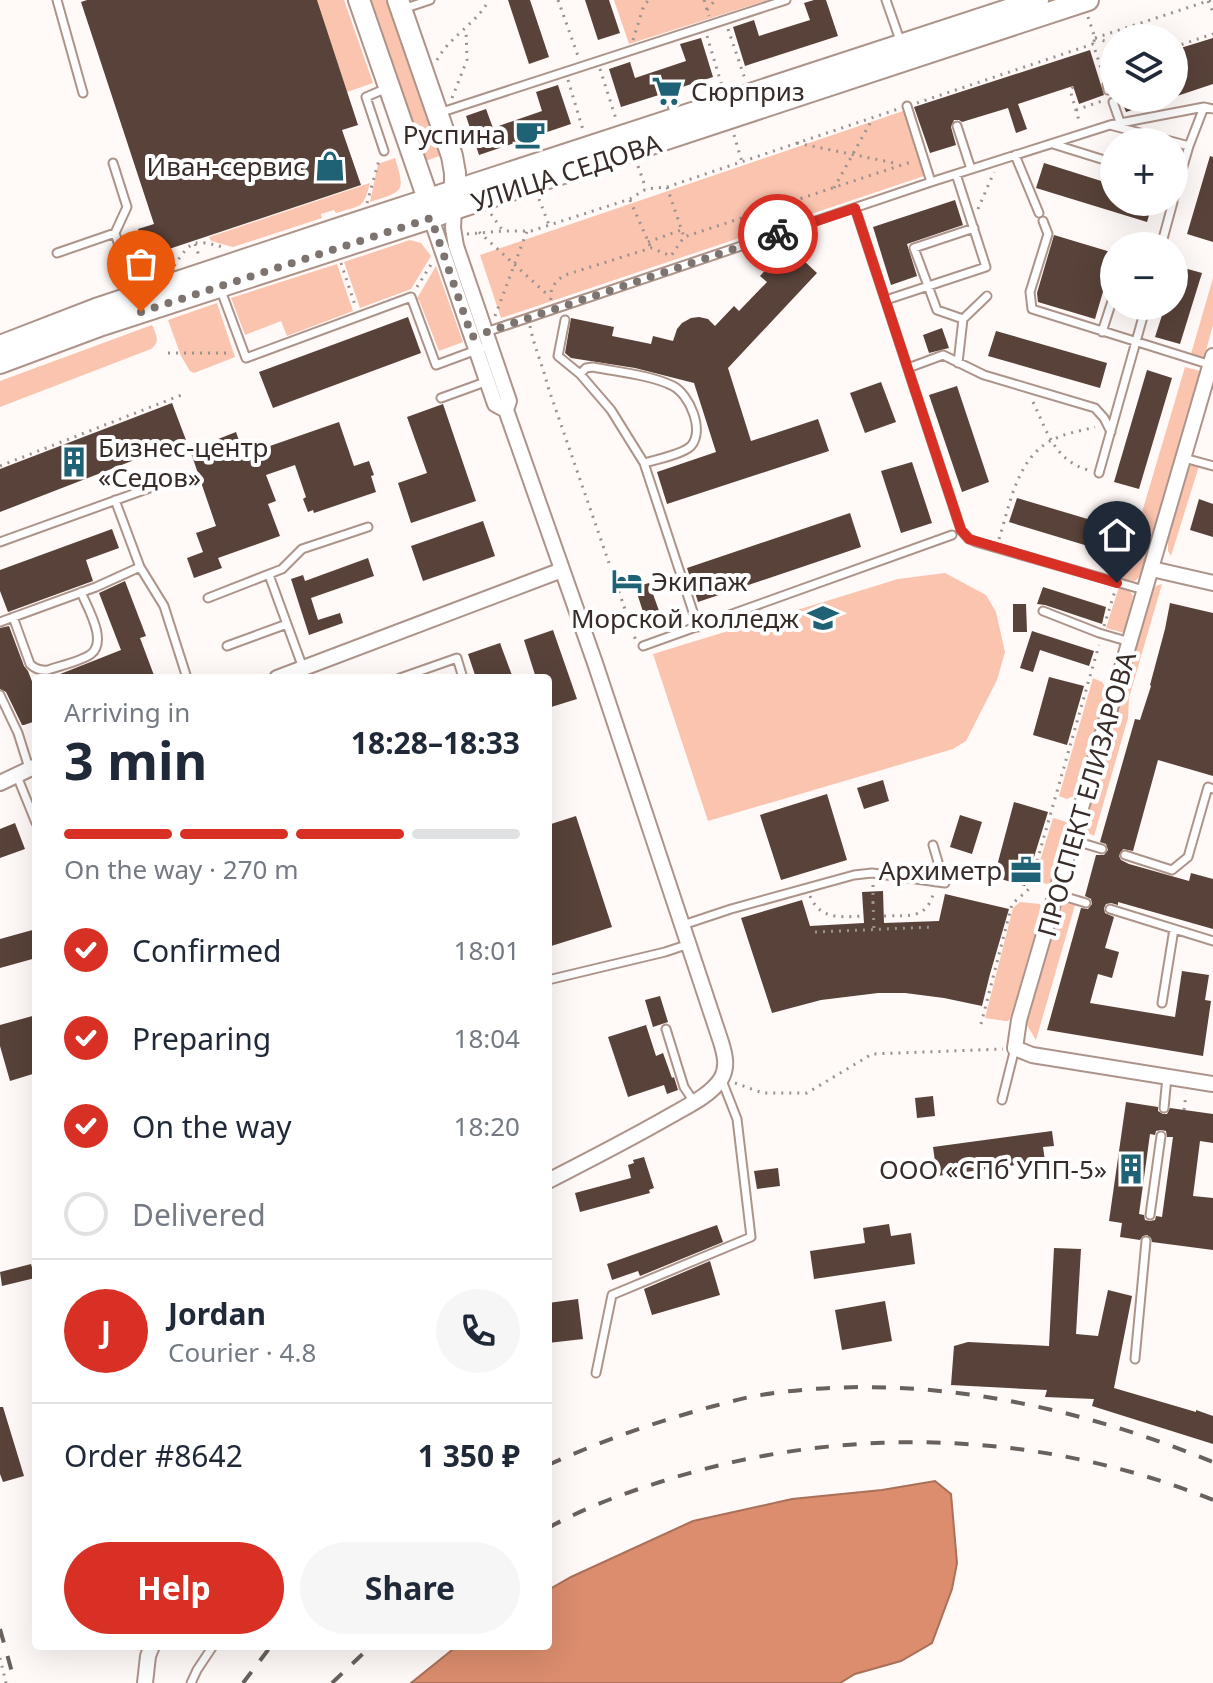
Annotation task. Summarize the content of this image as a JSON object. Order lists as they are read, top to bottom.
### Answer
{
  "streets": {
    "main road": ["УЛИЦА СЕДОВА"],
    "street": ["ПРОСПЕКТ ЕЛИЗАРОВА"]
  },
  "places": {
    "supermarket": ["Сюрприз"],
    "cafe": ["Руспина"],
    "shop": ["Иван-сервис"],
    "building": ["Бизнес-центр «Седов»", "ООО «СПб УПП-5»"],
    "hotel": ["Экипаж"],
    "school or university": ["Морской колледж"],
    "office": ["Архиметр"]
  },
  "page": {
    "map_buttons": ["+", "−"],
    "heading": ["3 min", "Arriving in", "18:28–18:33"],
    "panel": [
      "Jordan",
      "Courier · 4.8",
      "Order #8642",
      "1 350 ₽"
    ],
    "bar": "On the way · 270 m",
    "list": [
      ["Confirmed", "18:01"],
      ["Preparing", "18:04"],
      ["On the way", "18:20"],
      "Delivered"
    ],
    "round": "J",
    "buttons": ["Help", "Share"]
  }
}
